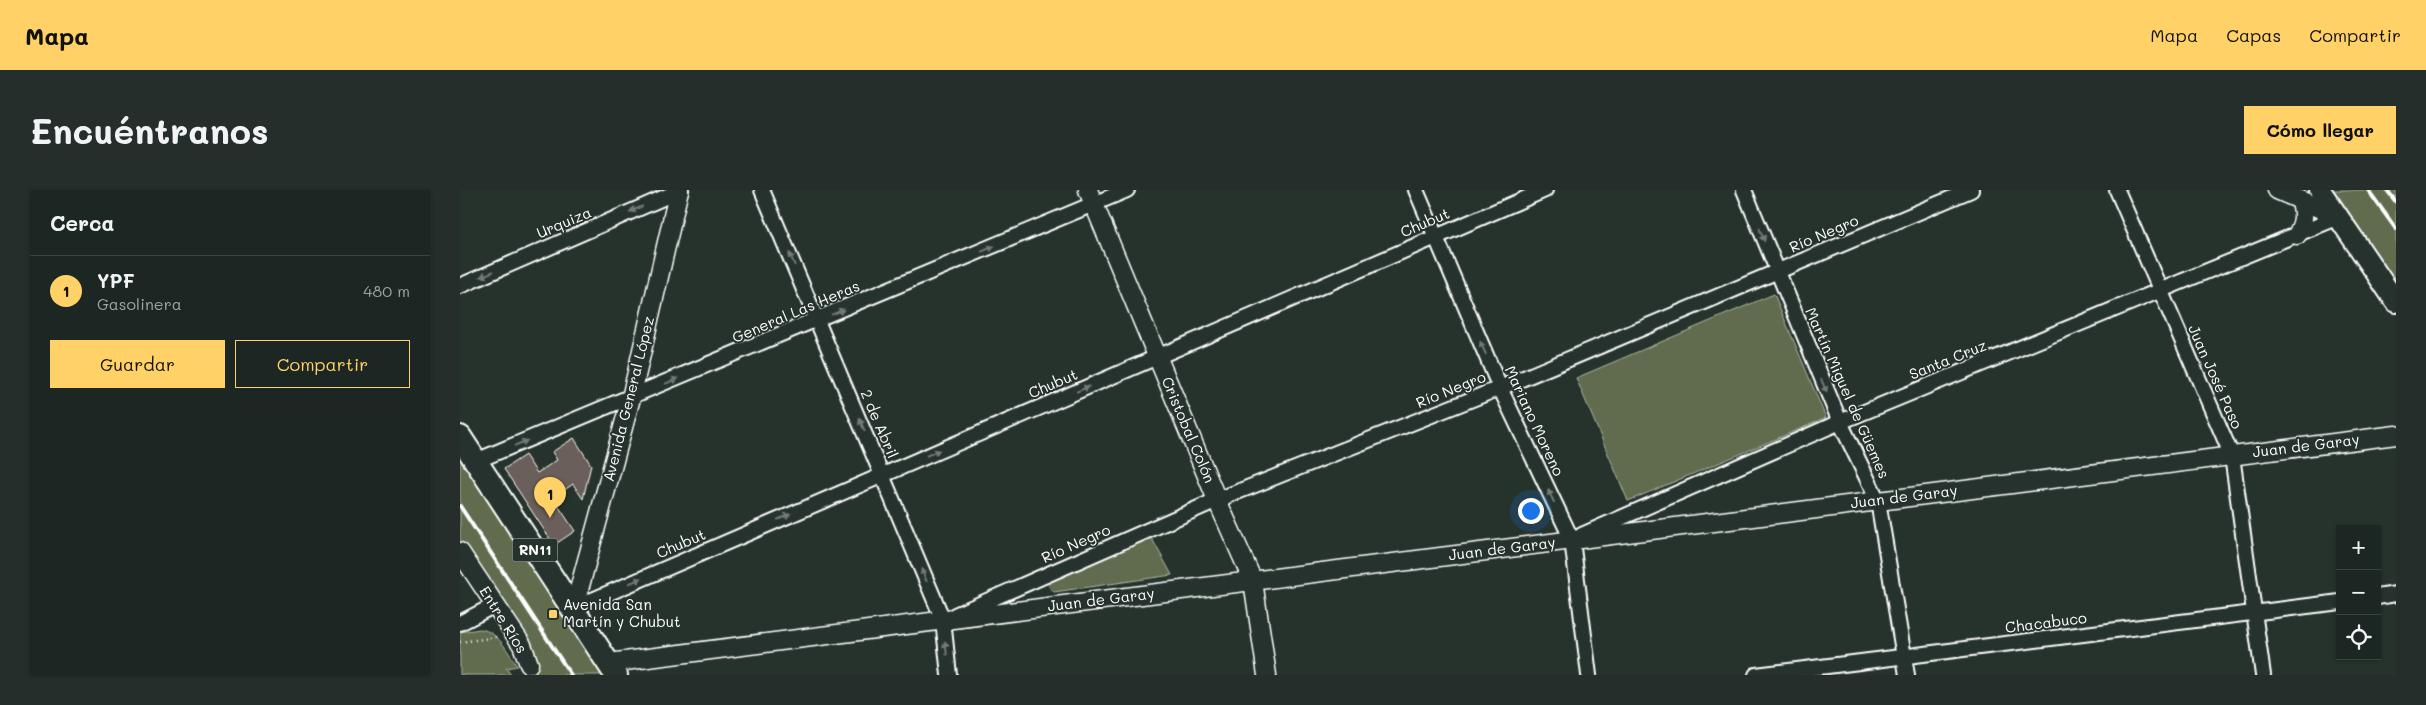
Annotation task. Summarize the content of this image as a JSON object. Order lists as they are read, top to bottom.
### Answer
{
  "streets": {
    "main road": ["RN11"],
    "street": [
      "Urquiza",
      "Chubut",
      "Río Negro",
      "General Las Heras",
      "Santa Cruz",
      "Juan José Paso",
      "Martín Miguel de Güemes",
      "Avenida General López",
      "Mariano Moreno",
      "2 de Abril",
      "Cristobal Colón",
      "Juan de Garay",
      "Entre Ríos",
      "Chacabuco"
    ]
  },
  "crossings": [
    ["Urquiza", "Avenida General López"],
    ["Chubut", "Avenida General López"],
    ["Chubut", "Mariano Moreno"],
    ["Chubut", "2 de Abril"],
    ["Chubut", "Cristobal Colón"],
    ["Chubut", "RN11"],
    ["Río Negro", "Martín Miguel de Güemes"],
    ["Río Negro", "Mariano Moreno"],
    ["Río Negro", "2 de Abril"],
    ["Río Negro", "Cristobal Colón"],
    ["Río Negro", "Juan de Garay"],
    ["General Las Heras", "Avenida General López"],
    ["General Las Heras", "2 de Abril"],
    ["General Las Heras", "Cristobal Colón"],
    ["General Las Heras", "RN11"],
    ["Santa Cruz", "Juan José Paso"],
    ["Santa Cruz", "Martín Miguel de Güemes"],
    ["Santa Cruz", "Mariano Moreno"],
    ["Santa Cruz", "Juan de Garay"],
    ["Juan José Paso", "Juan de Garay"],
    ["Juan José Paso", "Chacabuco"],
    ["Martín Miguel de Güemes", "Juan de Garay"],
    ["Martín Miguel de Güemes", "Chacabuco"],
    ["Avenida General López", "RN11"],
    ["Mariano Moreno", "Juan de Garay"],
    ["2 de Abril", "Juan de Garay"],
    ["Cristobal Colón", "Juan de Garay"],
    ["Juan de Garay", "RN11"]
  ],
  "one_way": [
    "Urquiza",
    "Chubut",
    "General Las Heras",
    "Martín Miguel de Güemes",
    "Mariano Moreno",
    "2 de Abril"
  ],
  "places": {
    "transit": ["Avenida San Martín y Chubut"]
  },
  "page": {
    "header": "Mapa",
    "nav": ["Mapa", "Capas", "Compartir"],
    "buttons": [
      "Cómo llegar",
      ["Guardar", "Compartir"]
    ],
    "title": "Encuéntranos",
    "heading": "Cerca",
    "list": [
      {
        "mark": "1",
        "name": "YPF",
        "note": "Gasolinera",
        "value": "480 m"
      }
    ],
    "pins": "1",
    "map_buttons": ["+", "−"]
  }
}
